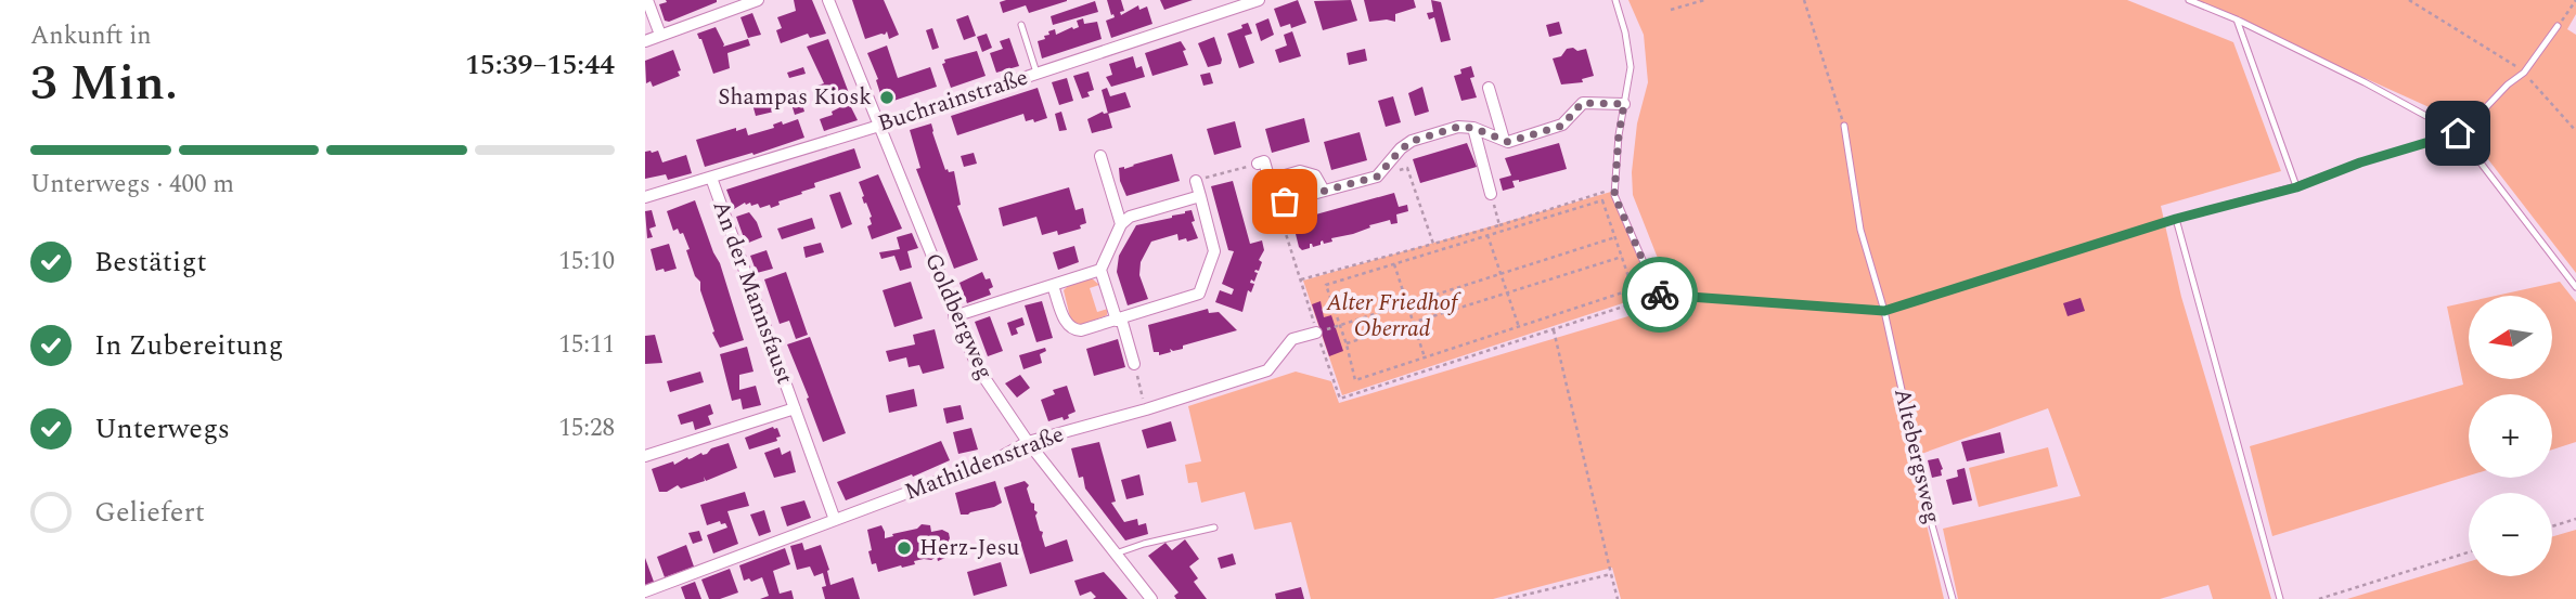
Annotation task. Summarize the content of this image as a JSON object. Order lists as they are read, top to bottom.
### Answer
{
  "streets": {
    "street": [
      "Buchrainstraße",
      "An der Mannsfaust",
      "Goldbergweg",
      "Mathildenstraße"
    ],
    "lane": ["Altebergsweg"]
  },
  "crossings": [
    ["Buchrainstraße", "An der Mannsfaust"],
    ["Buchrainstraße", "Goldbergweg"],
    ["An der Mannsfaust", "Mathildenstraße"],
    ["Goldbergweg", "Mathildenstraße"]
  ],
  "parks": ["Alter Friedhof Oberrad"],
  "places": ["Shampas Kiosk", "Herz-Jesu"],
  "north": "left",
  "page": {
    "heading": ["3 Min.", "Ankunft in", "15:39–15:44"],
    "bar": "Unterwegs · 400 m",
    "list": [
      ["Bestätigt", "15:10"],
      ["In Zubereitung", "15:11"],
      ["Unterwegs", "15:28"],
      "Geliefert"
    ],
    "map_buttons": ["+", "−"]
  }
}
